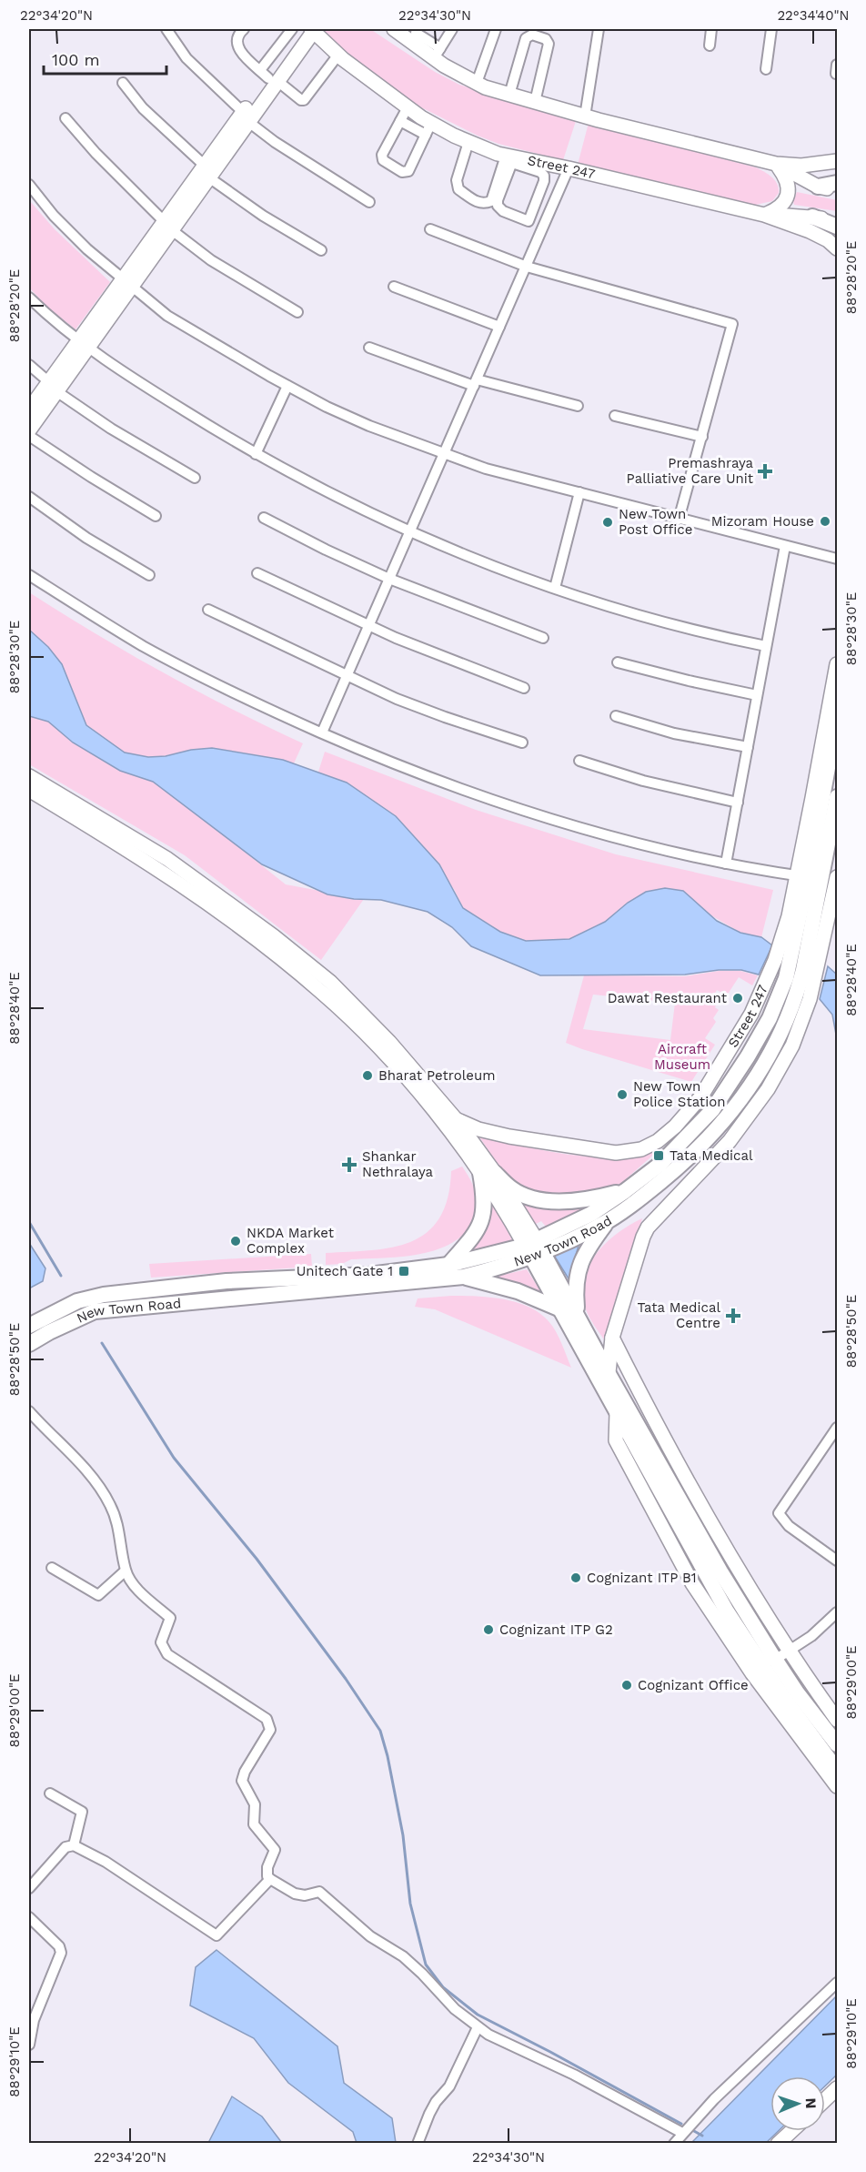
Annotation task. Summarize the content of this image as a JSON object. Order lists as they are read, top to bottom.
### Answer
{
  "streets": {
    "main road": ["New Town Road"],
    "street": ["Street 247"]
  },
  "parks": ["Aircraft Museum"],
  "places": {
    "health": ["Premashraya Palliative Care Unit", "Shankar Nethralaya", "Tata Medical Centre"],
    "other": [
      "Mizoram House",
      "New Town Post Office",
      "Dawat Restaurant",
      "Bharat Petroleum",
      "New Town Police Station",
      "NKDA Market Complex",
      "Cognizant ITP B1",
      "Cognizant ITP G2",
      "Cognizant Office"
    ],
    "transit": ["Tata Medical", "Unitech Gate 1"]
  },
  "scale_bar": "100 m",
  "north": "right",
  "coordinates": [
    "22°34'20\"N",
    "22°34'30\"N",
    "22°34'40\"N",
    "88°28'20\"E",
    "88°28'30\"E",
    "88°28'40\"E",
    "88°28'50\"E",
    "88°29'00\"E",
    "88°29'10\"E"
  ]
}
